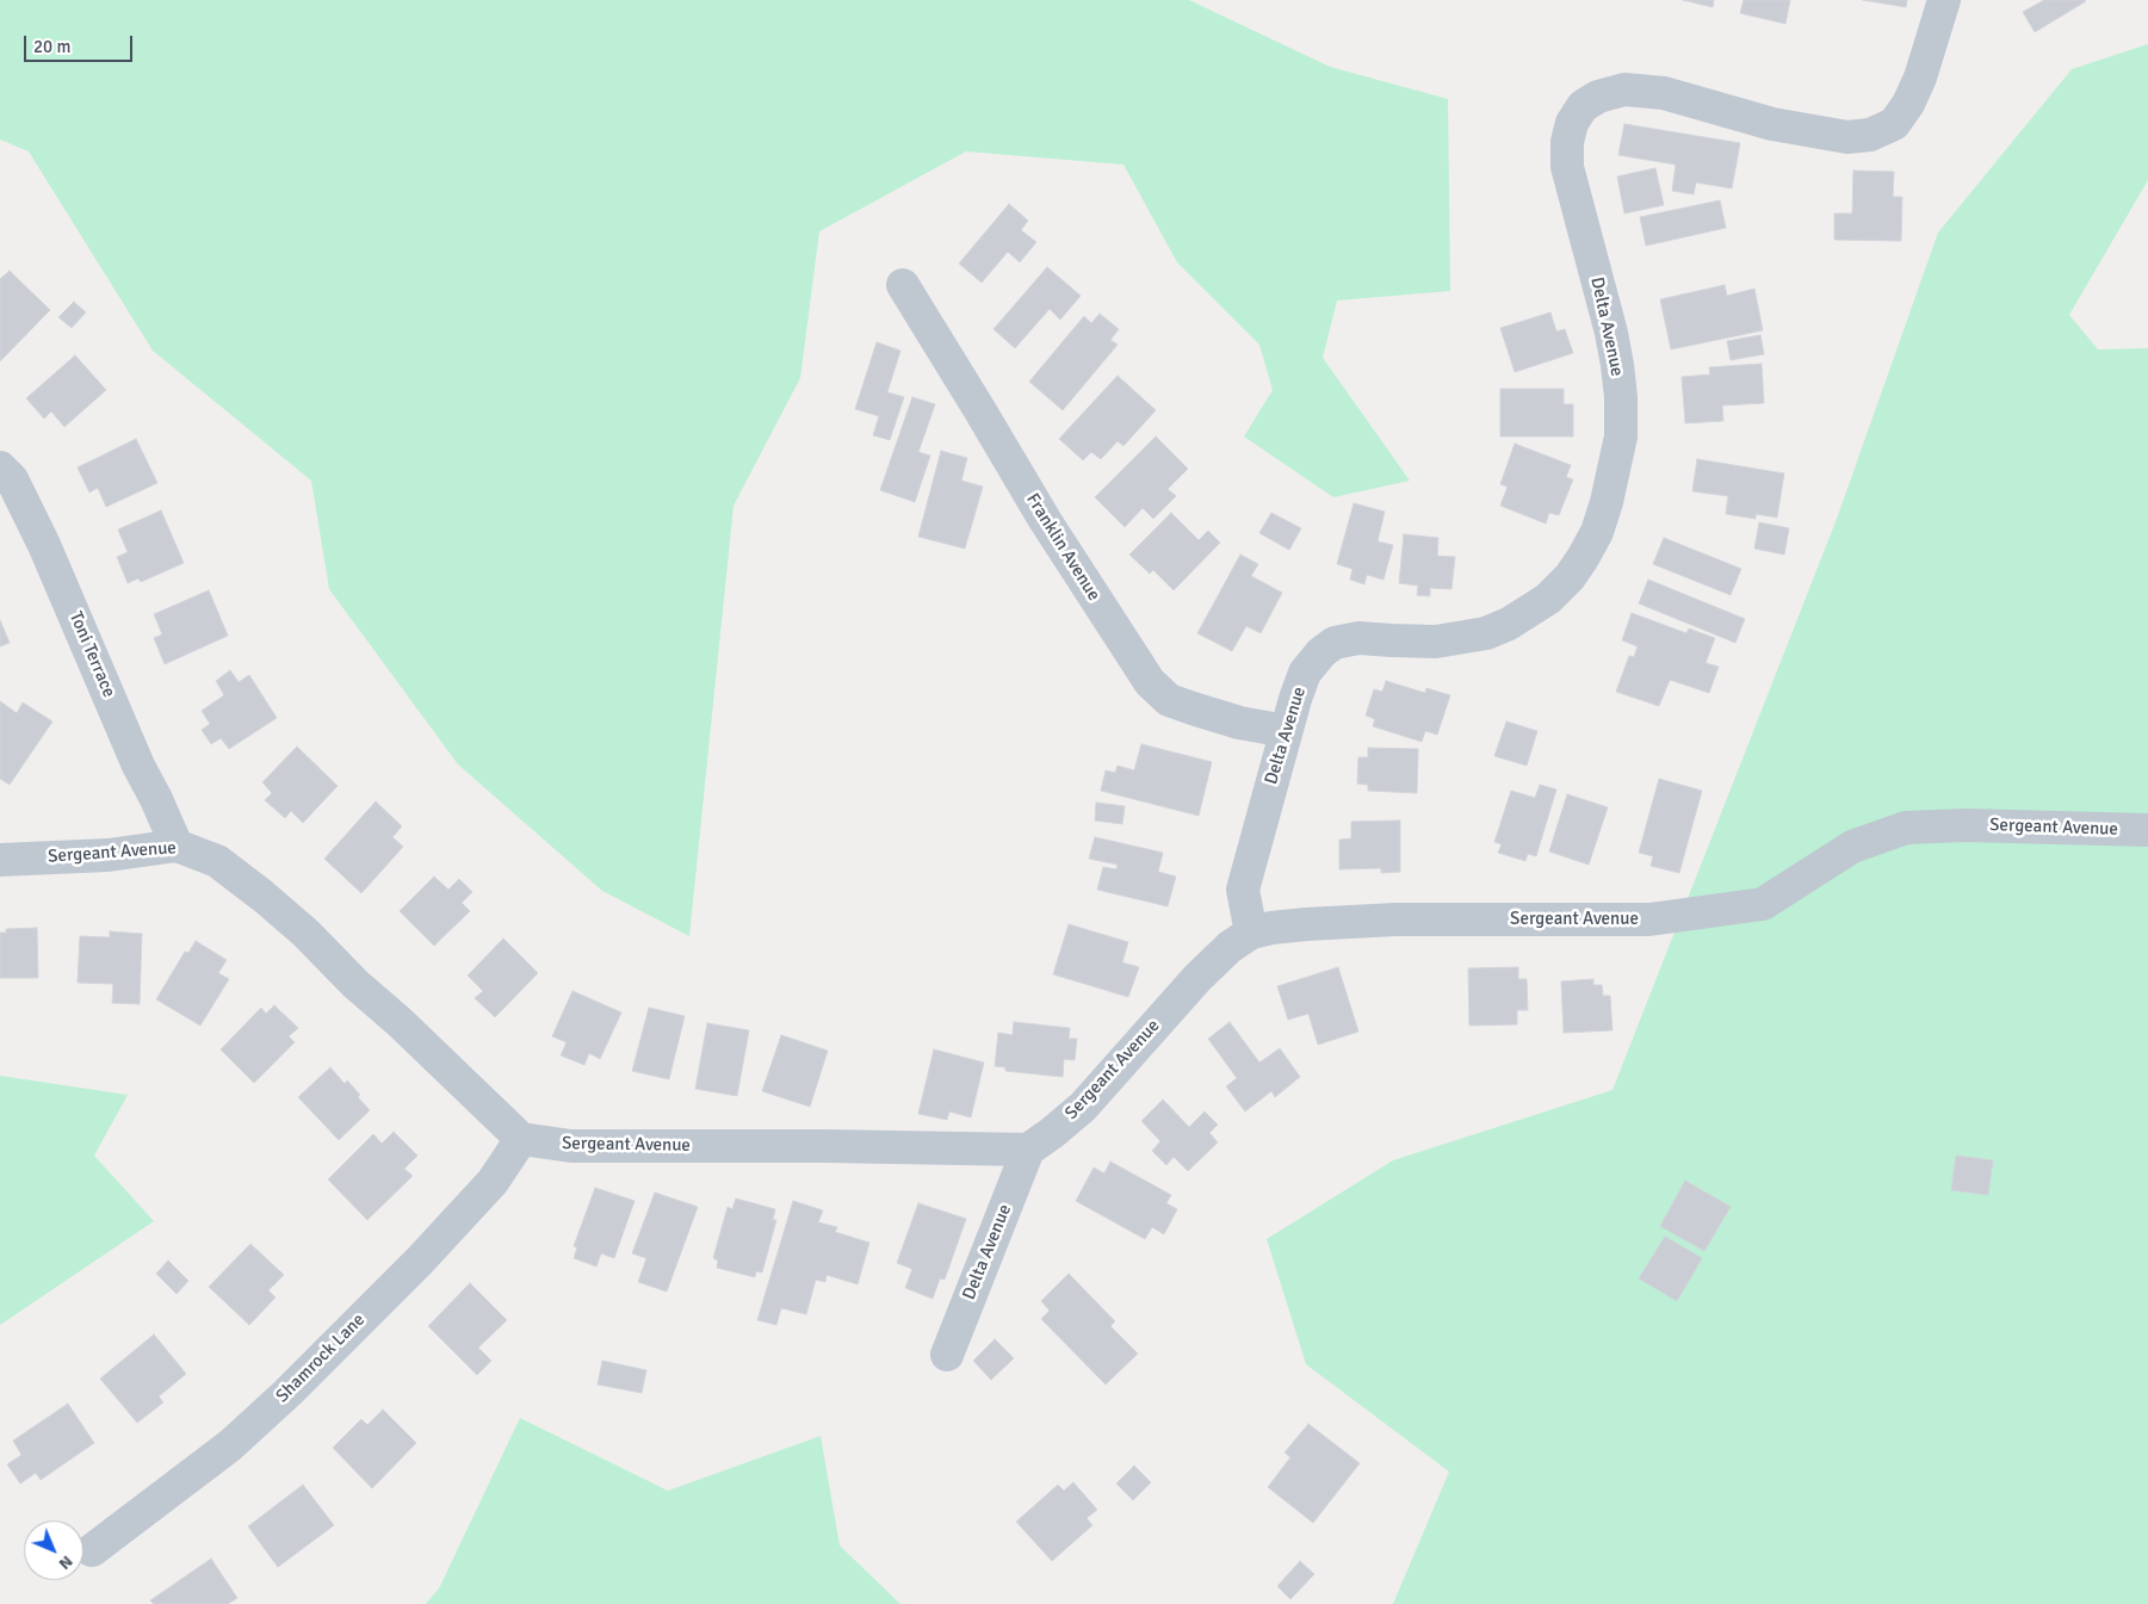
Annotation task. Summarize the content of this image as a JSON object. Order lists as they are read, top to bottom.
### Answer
{
  "streets": {
    "street": [
      "Delta Avenue",
      "Franklin Avenue",
      "Toni Terrace",
      "Sergeant Avenue",
      "Shamrock Lane"
    ]
  },
  "crossings": [
    ["Delta Avenue", "Franklin Avenue"],
    ["Delta Avenue", "Sergeant Avenue"],
    ["Toni Terrace", "Sergeant Avenue"],
    ["Sergeant Avenue", "Shamrock Lane"]
  ],
  "scale_bar": "20 m",
  "north": "bottom right"
}
